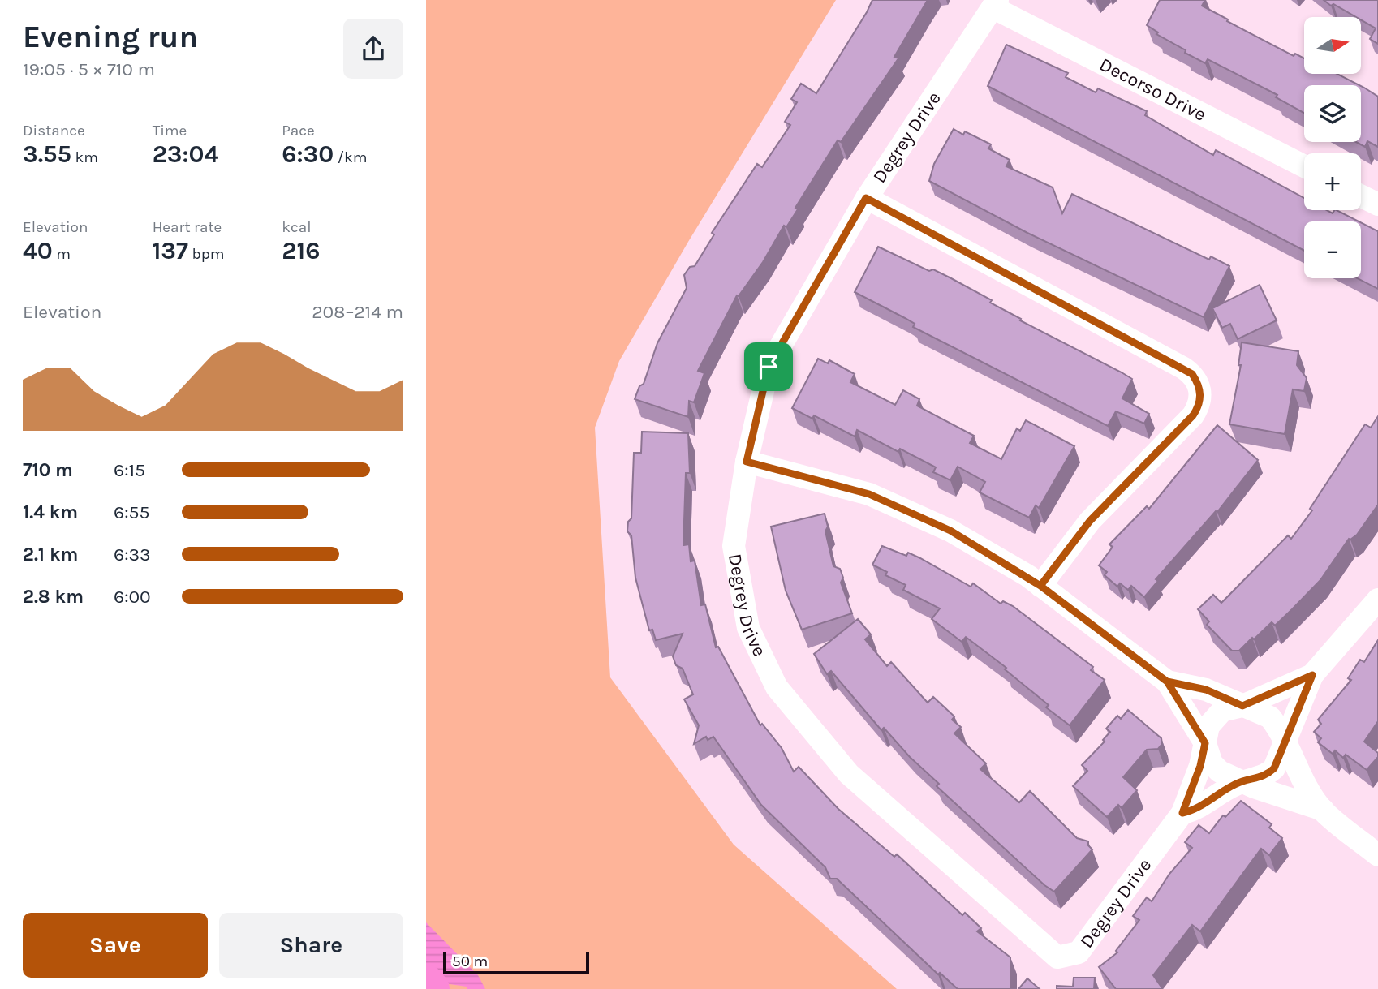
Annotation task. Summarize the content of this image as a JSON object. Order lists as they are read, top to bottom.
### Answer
{
  "streets": {
    "street": ["Decorso Drive", "Degrey Drive"]
  },
  "crossings": [
    ["Decorso Drive", "Degrey Drive"]
  ],
  "scale_bar": "50 m",
  "north": "right",
  "page": {
    "heading": ["Evening run", "19:05 · 5 × 710 m"],
    "map_buttons": ["+", "−"],
    "stats": [
      ["Distance", "3.55 km"],
      ["Time", "23:04"],
      ["Pace", "6:30 /km"],
      ["Elevation", "40 m"],
      ["Heart rate", "137 bpm"],
      ["kcal", "216"]
    ],
    "chart": ["Elevation", "208–214 m"],
    "list": [
      {
        "name": "710 m",
        "note": "6:15"
      },
      {
        "name": "1.4 km",
        "note": "6:55"
      },
      {
        "name": "2.1 km",
        "note": "6:33"
      },
      {
        "name": "2.8 km",
        "note": "6:00"
      }
    ],
    "buttons": ["Save", "Share"],
    "scale": "50 m"
  }
}
